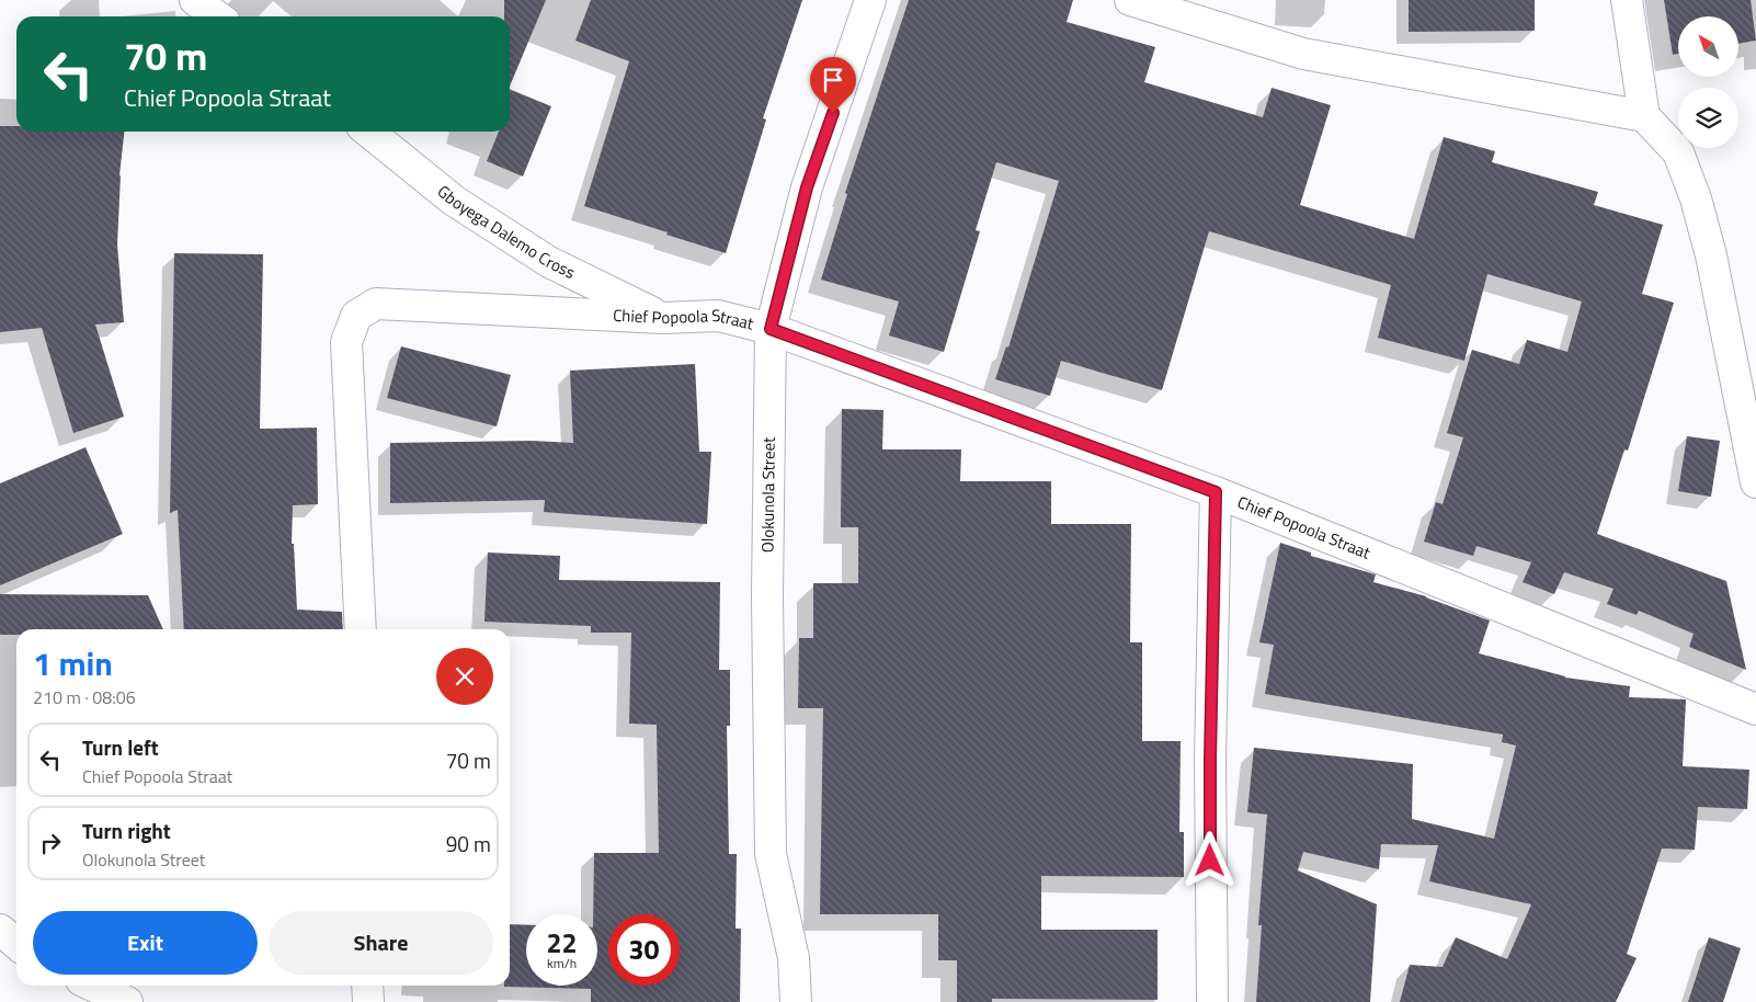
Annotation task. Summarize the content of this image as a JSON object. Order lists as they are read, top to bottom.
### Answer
{
  "streets": {
    "street": ["Gboyega Dalemo Cross", "Chief Popoola Straat", "Olokunola Street"]
  },
  "crossings": [
    ["Gboyega Dalemo Cross", "Chief Popoola Straat"],
    ["Chief Popoola Straat", "Olokunola Street"]
  ],
  "north": "top left",
  "page": {
    "turn": ["70 m", "Chief Popoola Straat"],
    "heading": ["1 min", "210 m · 08:06"],
    "list": [
      {
        "name": "Turn left",
        "note": "Chief Popoola Straat",
        "value": "70 m"
      },
      {
        "name": "Turn right",
        "note": "Olokunola Street",
        "value": "90 m"
      }
    ],
    "buttons": ["Exit", "Share"],
    "speed": "22 km/h",
    "limit": "30"
  }
}
